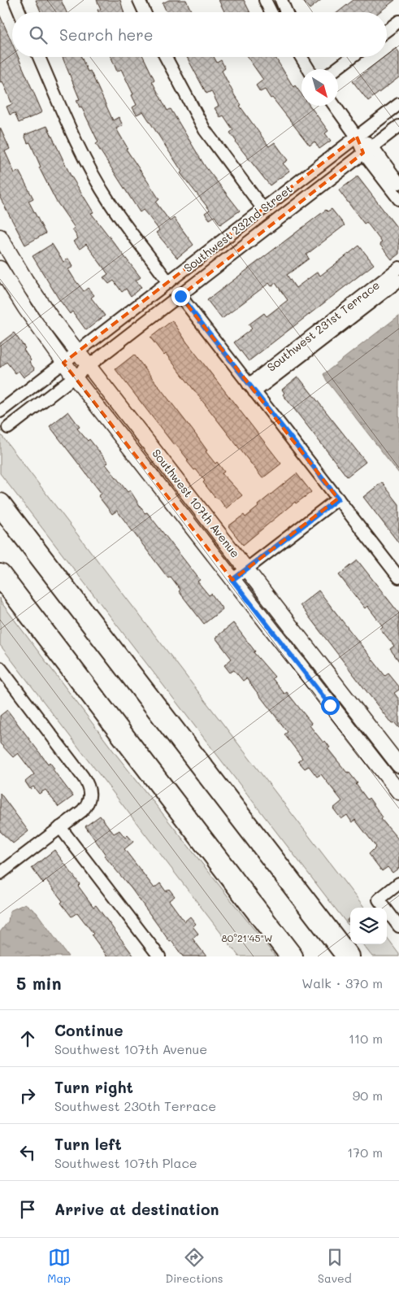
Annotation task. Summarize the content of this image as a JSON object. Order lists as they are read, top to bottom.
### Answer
{
  "streets": {
    "street": ["Southwest 232nd Street", "Southwest 231st Terrace", "Southwest 107th Avenue"]
  },
  "crossings": [
    ["Southwest 232nd Street", "Southwest 107th Avenue"]
  ],
  "north": "bottom right",
  "page": {
    "search": "Search here",
    "heading": ["5 min", "Walk · 370 m"],
    "list": [
      ["Continue", "Southwest 107th Avenue", "110 m"],
      ["Turn right", "Southwest 230th Terrace", "90 m"],
      ["Turn left", "Southwest 107th Place", "170 m"],
      "Arrive at destination"
    ],
    "nav": ["Map", "Directions", "Saved"]
  },
  "coordinates": ["80°21'45\"W"]
}
